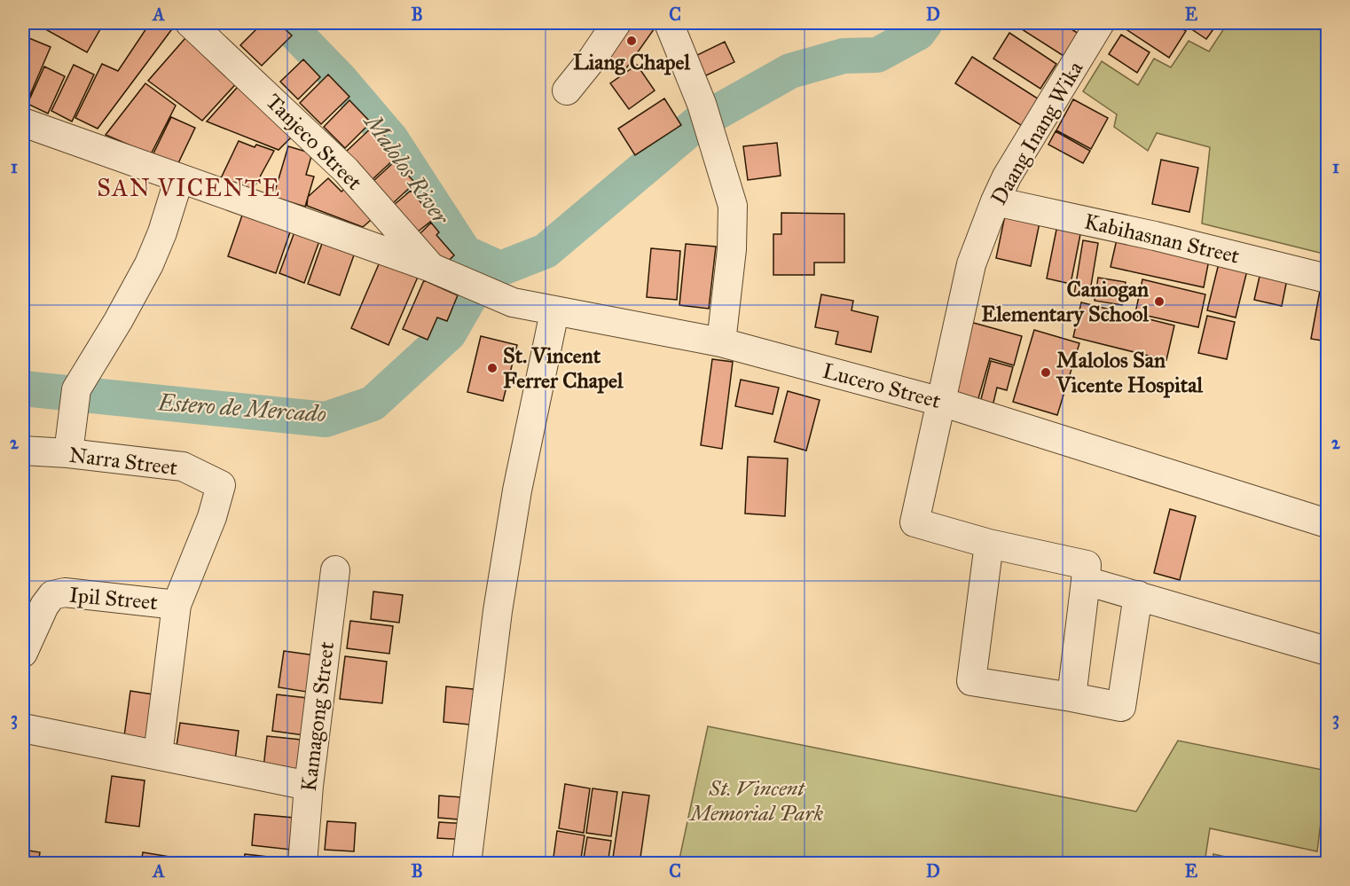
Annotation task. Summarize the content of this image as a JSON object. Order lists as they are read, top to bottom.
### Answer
{
  "streets": {
    "street": [
      "Daang Inang Wika",
      "Tanjeco Street",
      "Kabihasnan Street",
      "Lucero Street",
      "Narra Street",
      "Ipil Street",
      "Kamagong Street"
    ]
  },
  "crossings": [
    ["Daang Inang Wika", "Kabihasnan Street"],
    ["Daang Inang Wika", "Lucero Street"],
    ["Tanjeco Street", "Lucero Street"],
    ["Narra Street", "Ipil Street"]
  ],
  "districts": ["SAN VICENTE"],
  "water": ["Malolos River", "Estero de Mercado"],
  "parks": ["St. Vincent Memorial Park"],
  "places": [
    "Liang Chapel",
    "Caniogan Elementary School",
    "St. Vincent Ferrer Chapel",
    "Malolos San Vicente Hospital"
  ],
  "grid": {
    "columns": [
      "A",
      "B",
      "C",
      "D",
      "E"
    ],
    "rows": ["1", "2", "3"]
  }
}
